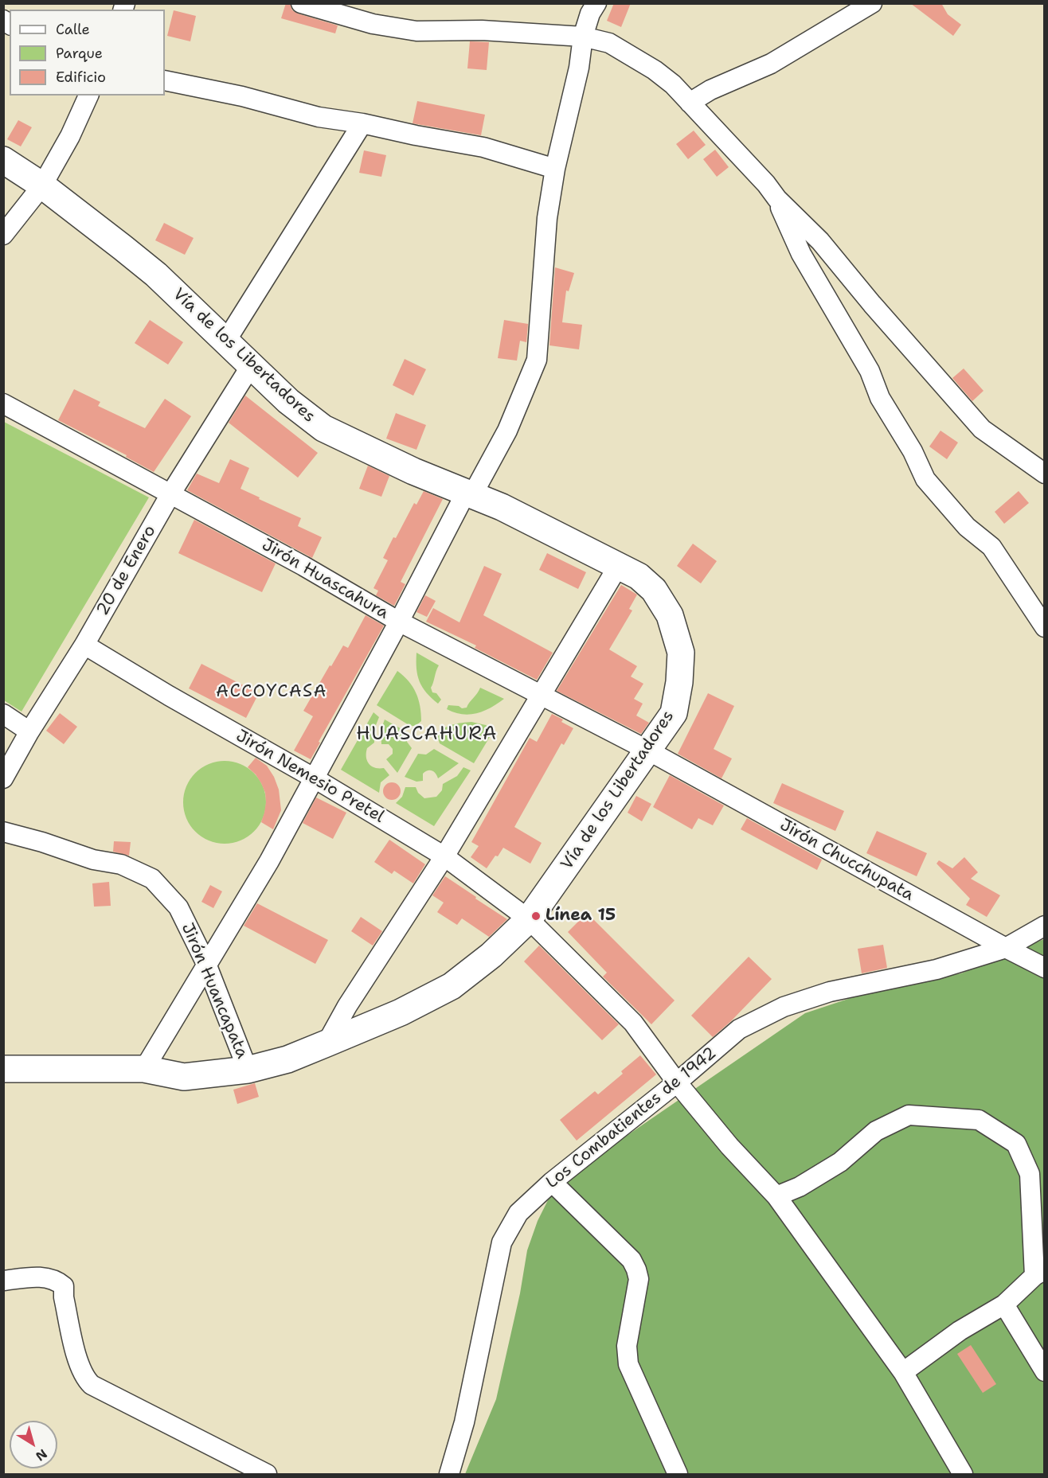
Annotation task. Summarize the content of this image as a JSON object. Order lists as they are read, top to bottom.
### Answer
{
  "streets": {
    "highway": ["Vía de los Libertadores"],
    "street": [
      "20 de Enero",
      "Jirón Huascahura",
      "Jirón Nemesio Pretel",
      "Jirón Chucchupata",
      "Jirón Huancapata",
      "Los Combatientes de 1942"
    ]
  },
  "crossings": [
    ["Vía de los Libertadores", "20 de Enero"],
    ["Vía de los Libertadores", "Jirón Huascahura"],
    ["Vía de los Libertadores", "Jirón Nemesio Pretel"],
    ["Vía de los Libertadores", "Jirón Chucchupata"],
    ["Vía de los Libertadores", "Jirón Huancapata"],
    ["20 de Enero", "Jirón Huascahura"],
    ["20 de Enero", "Jirón Nemesio Pretel"],
    ["Jirón Huascahura", "Jirón Chucchupata"],
    ["Jirón Nemesio Pretel", "Los Combatientes de 1942"],
    ["Jirón Chucchupata", "Los Combatientes de 1942"]
  ],
  "districts": ["ACCOYCASA", "HUASCAHURA"],
  "places": ["Línea 15"],
  "legend": ["Calle", "Parque", "Edificio"],
  "north": "bottom right"
}
